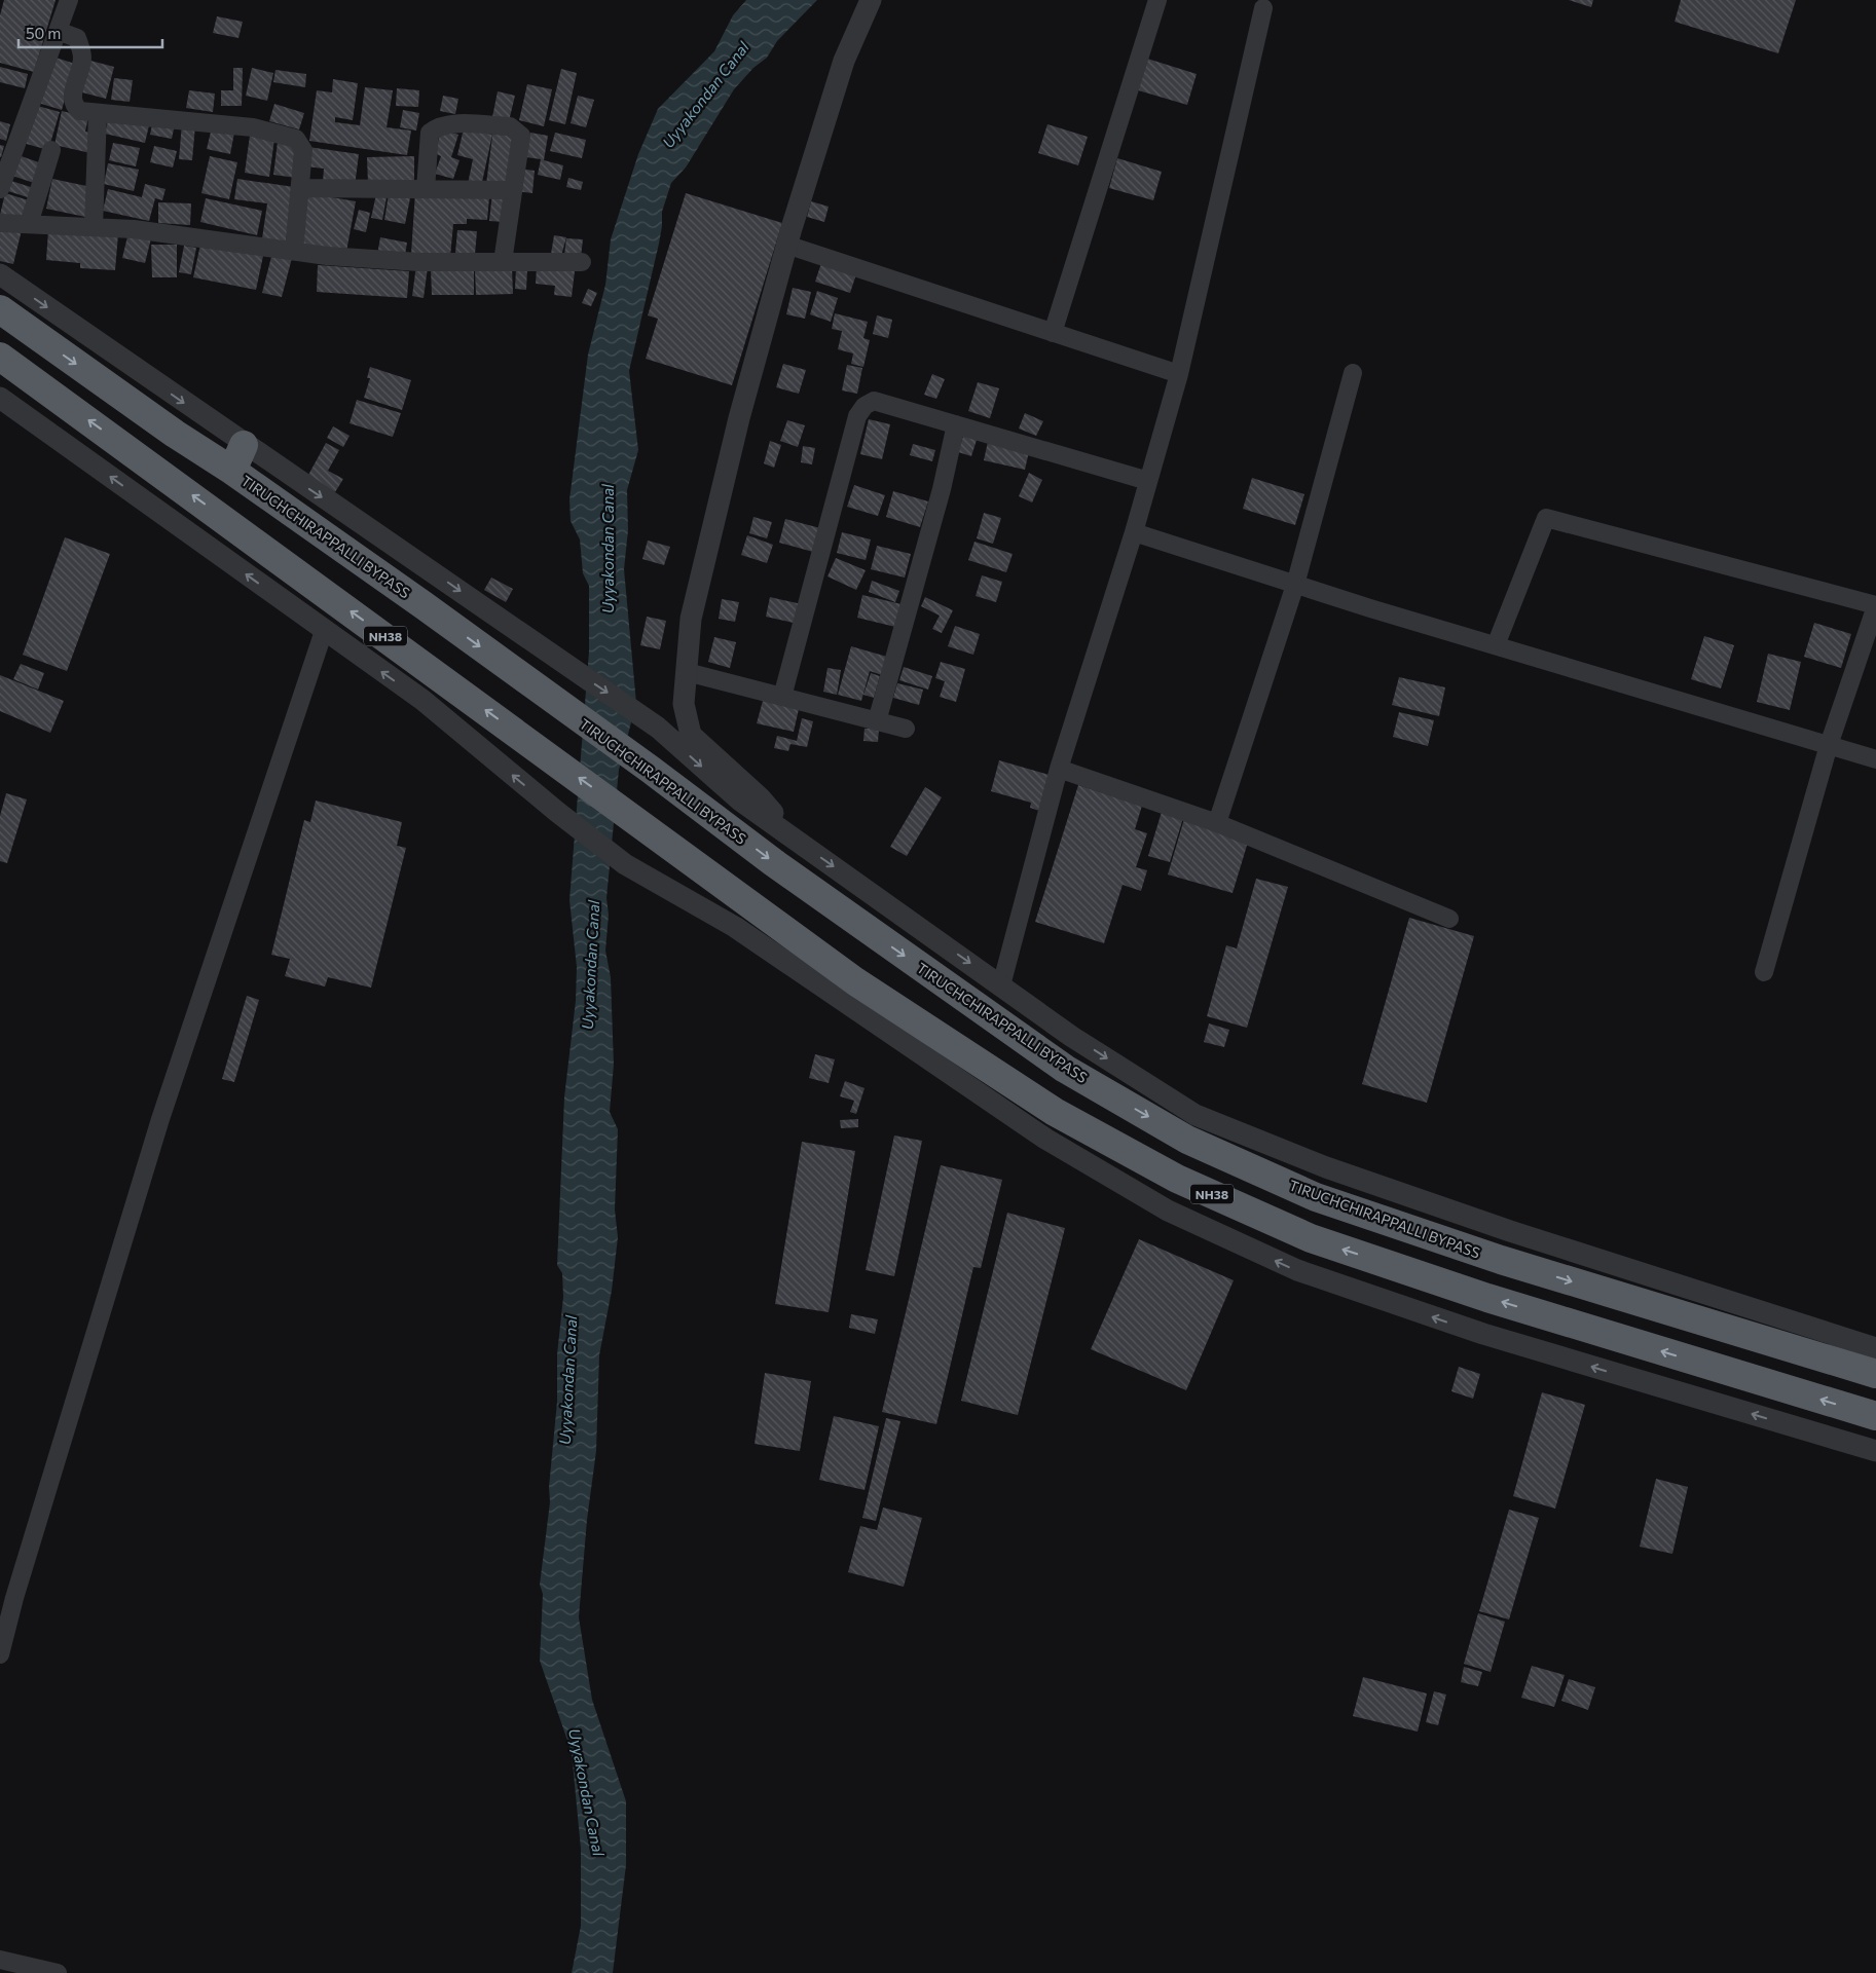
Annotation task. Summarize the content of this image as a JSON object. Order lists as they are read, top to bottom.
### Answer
{
  "streets": {
    "highway": ["TIRUCHCHIRAPPALLI BYPASS", "NH38"]
  },
  "water": ["Uyyakondan Canal"],
  "scale_bar": "50 m"
}
